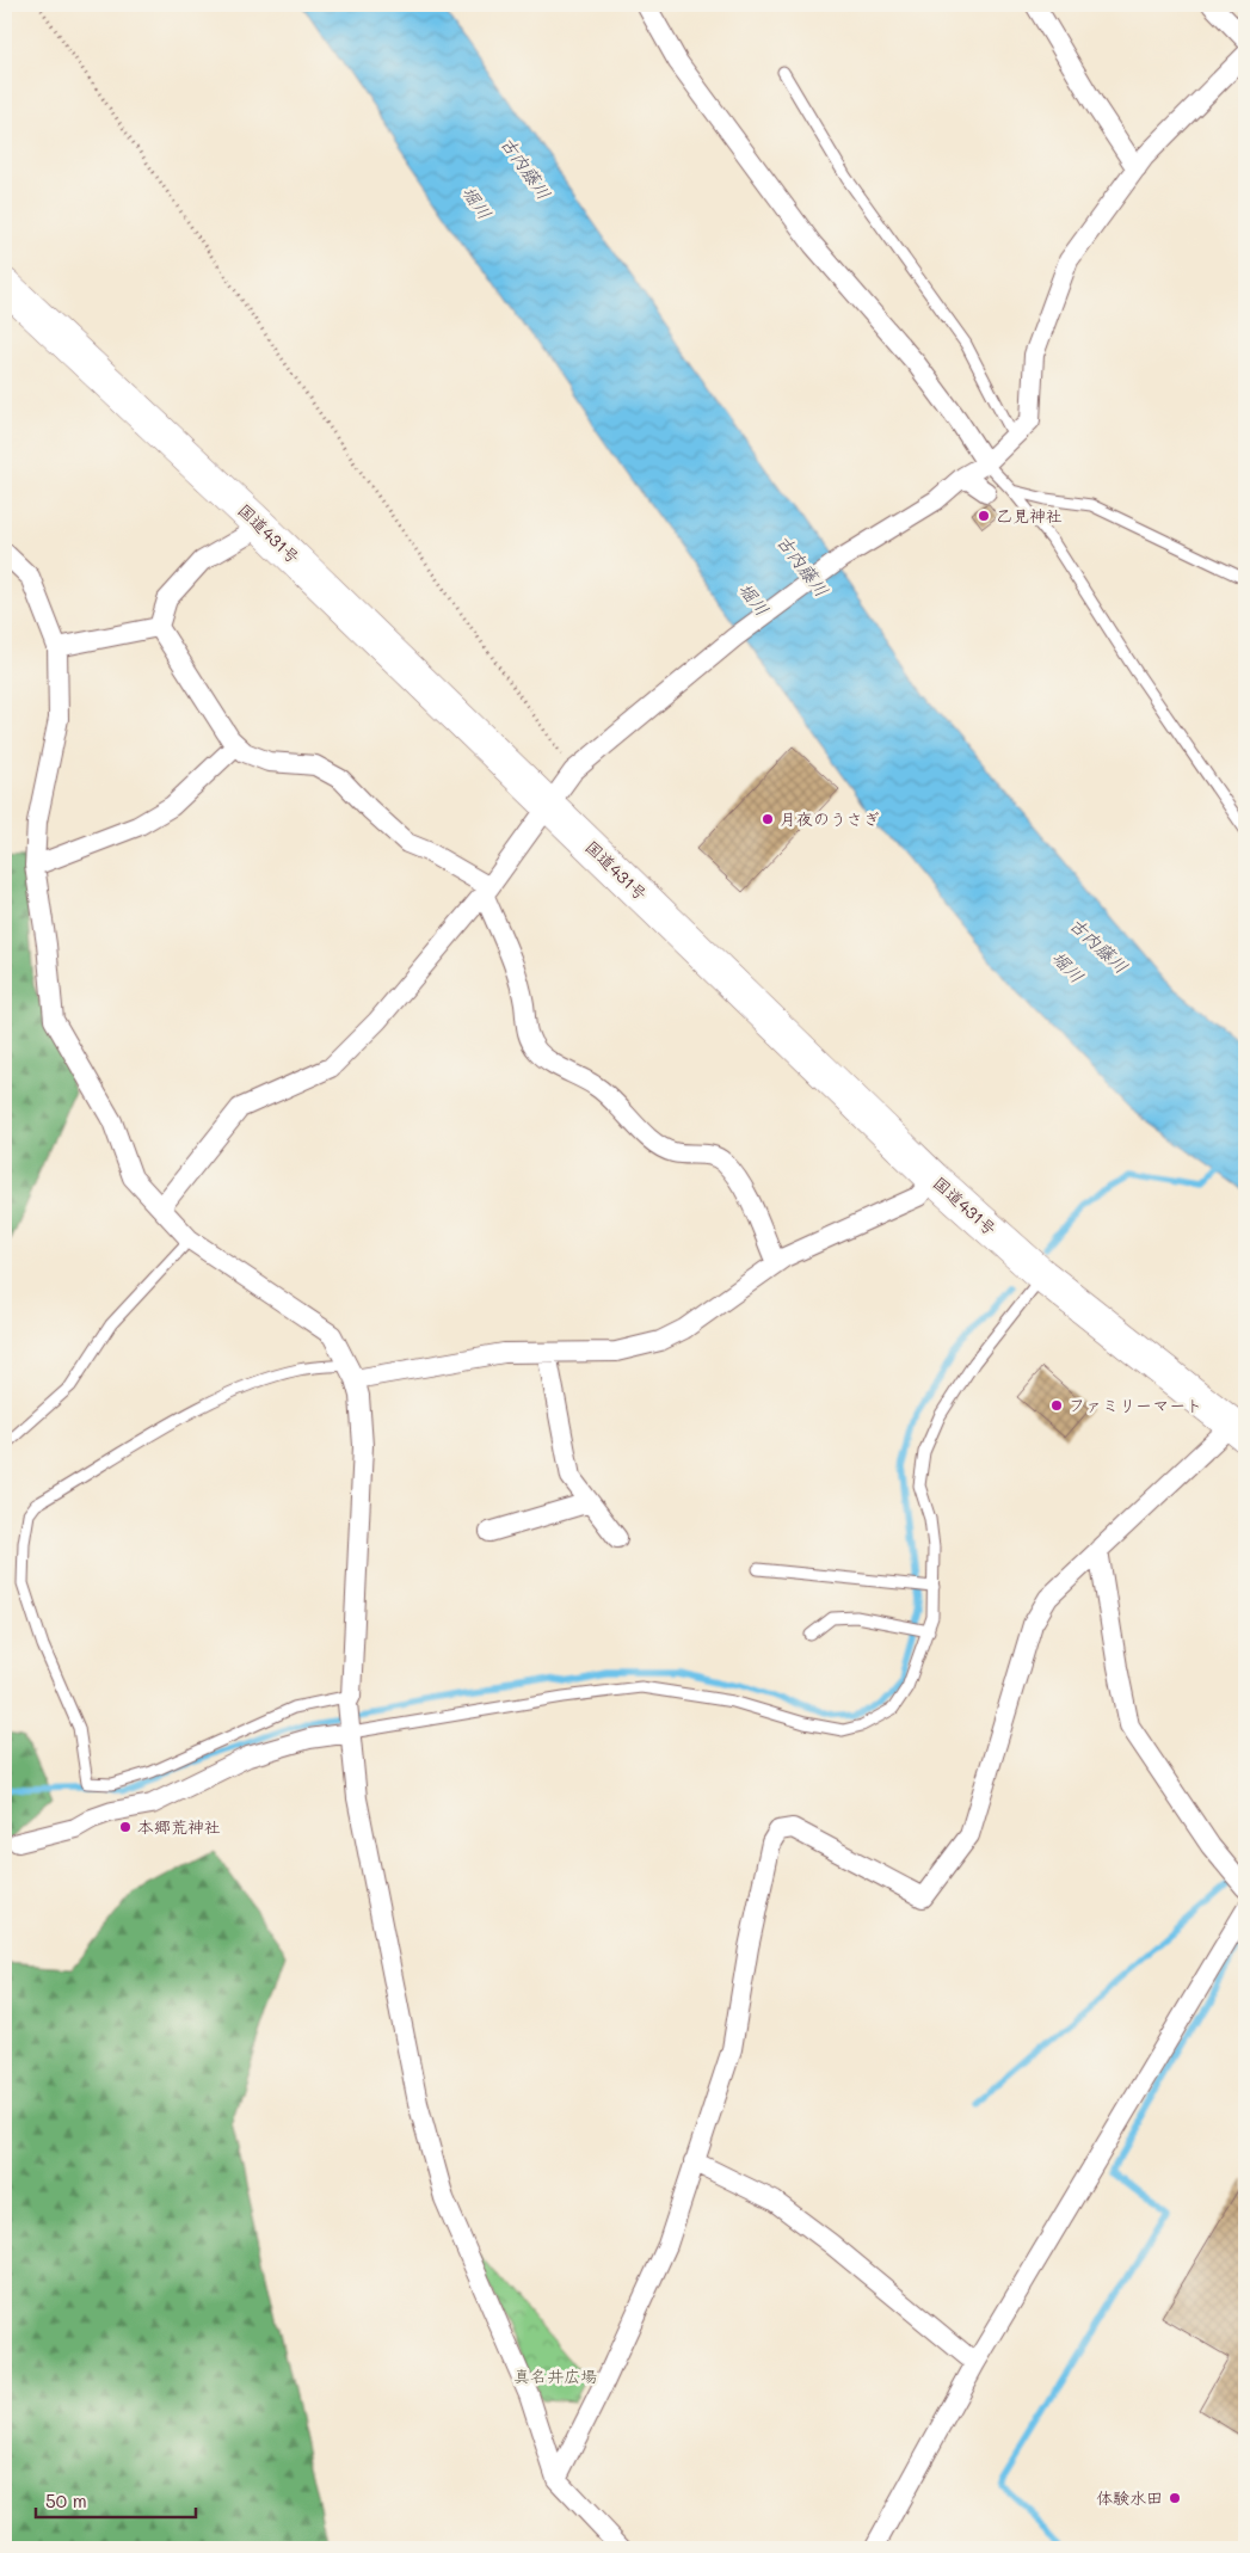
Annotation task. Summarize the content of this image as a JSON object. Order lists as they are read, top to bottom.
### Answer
{
  "streets": {
    "highway": ["国道431号"]
  },
  "water": ["古内藤川", "堀川"],
  "parks": ["真名井広場"],
  "places": [
    "乙見神社",
    "月夜のうさぎ",
    "ファミリーマート",
    "本郷荒神社",
    "体験水田"
  ],
  "scale_bar": "50 m"
}
